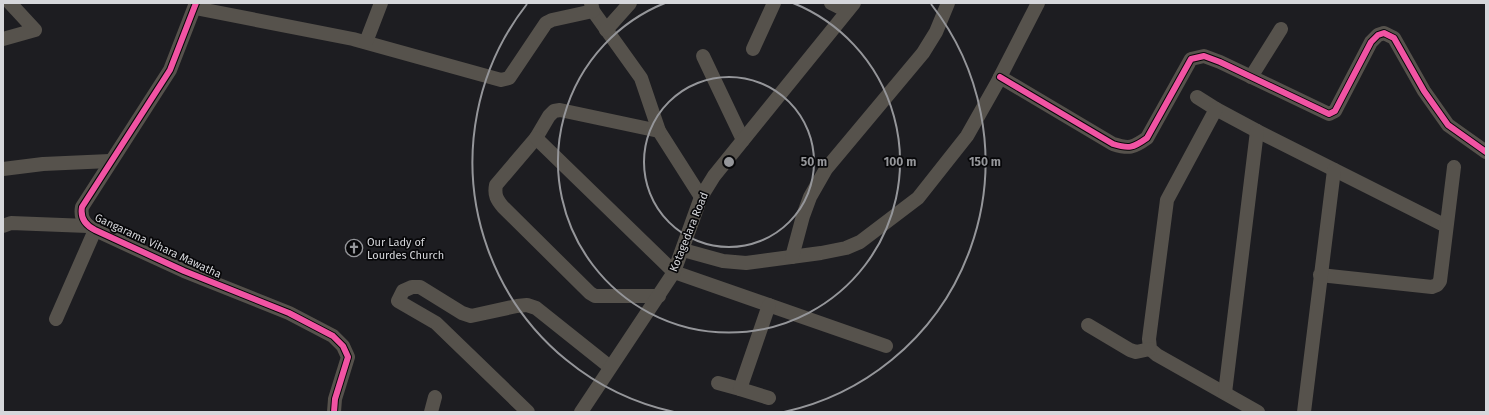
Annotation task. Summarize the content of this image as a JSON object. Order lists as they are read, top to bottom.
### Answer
{
  "streets": {
    "street": ["Kotagedara Road", "Gangarama Vihara Mawatha"]
  },
  "places": {
    "church": ["Our Lady of Lourdes Church"]
  },
  "rings": ["50 m", "100 m", "150 m"]
}
